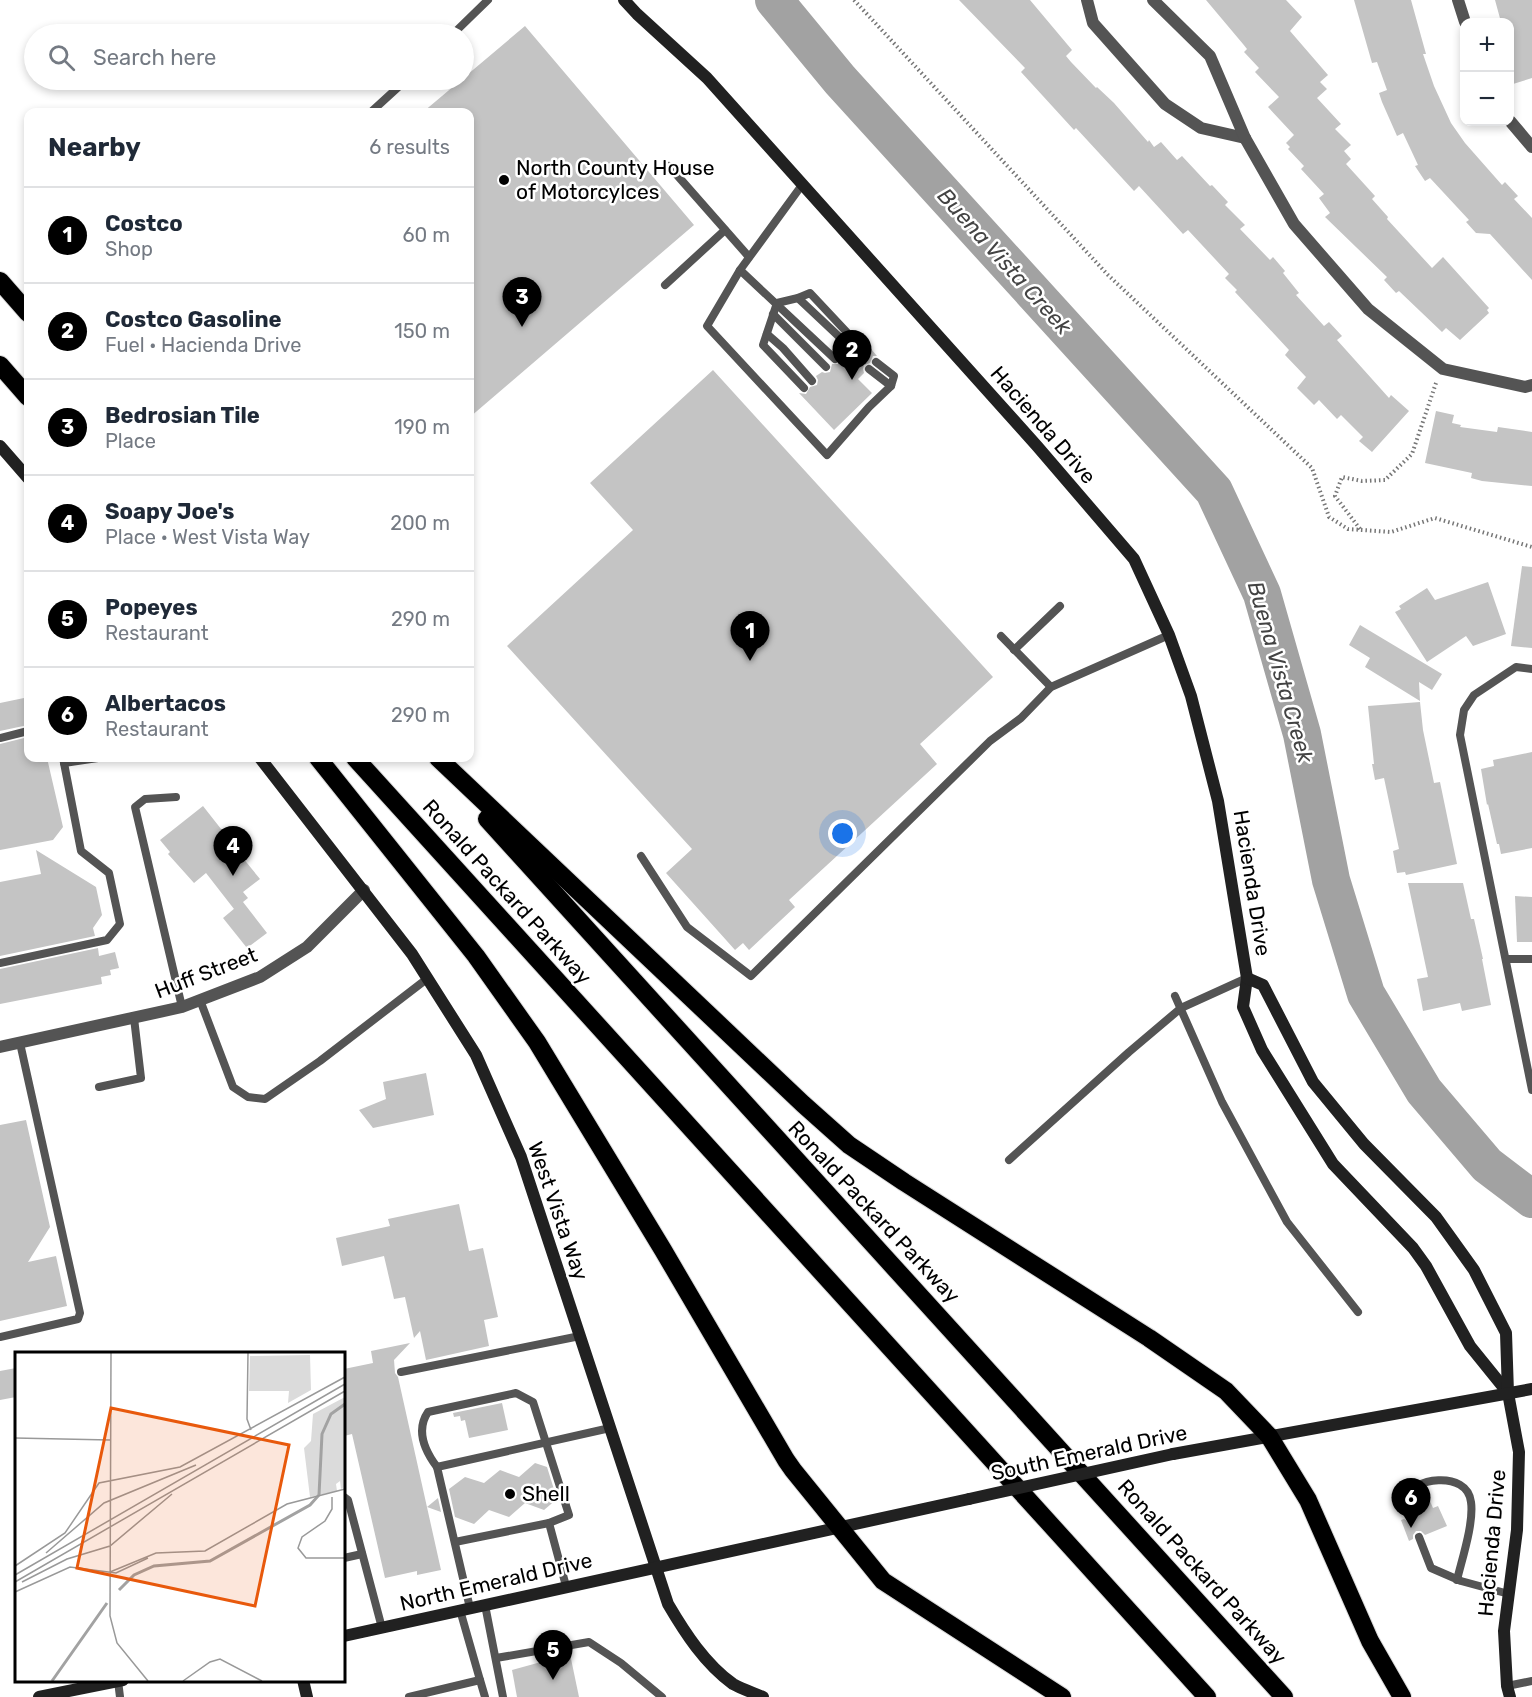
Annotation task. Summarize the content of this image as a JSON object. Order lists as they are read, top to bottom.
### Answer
{
  "streets": {
    "highway": ["Ronald Packard Parkway"],
    "main road": [
      "Hacienda Drive",
      "West Vista Way",
      "South Emerald Drive",
      "North Emerald Drive"
    ],
    "street": ["Huff Street"]
  },
  "crossings": [
    ["Hacienda Drive", "South Emerald Drive"],
    ["Huff Street", "West Vista Way"],
    ["West Vista Way", "South Emerald Drive"],
    ["West Vista Way", "North Emerald Drive"],
    ["South Emerald Drive", "North Emerald Drive"]
  ],
  "water": ["Buena Vista Creek"],
  "places": ["North County House of Motorcylces", "Shell"],
  "page": {
    "map_buttons": ["+", "−"],
    "search": "Search here",
    "heading": ["Nearby", "6 results"],
    "list": [
      {
        "mark": "1",
        "name": "Costco",
        "note": "Shop",
        "value": "60 m"
      },
      {
        "mark": "2",
        "name": "Costco Gasoline",
        "note": "Fuel · Hacienda Drive",
        "value": "150 m"
      },
      {
        "mark": "3",
        "name": "Bedrosian Tile",
        "note": "Place",
        "value": "190 m"
      },
      {
        "mark": "4",
        "name": "Soapy Joe's",
        "note": "Place · West Vista Way",
        "value": "200 m"
      },
      {
        "mark": "5",
        "name": "Popeyes",
        "note": "Restaurant",
        "value": "290 m"
      },
      {
        "mark": "6",
        "name": "Albertacos",
        "note": "Restaurant",
        "value": "290 m"
      }
    ],
    "pins": [
      "3",
      "2",
      "1",
      "4",
      "6",
      "5"
    ]
  }
}
